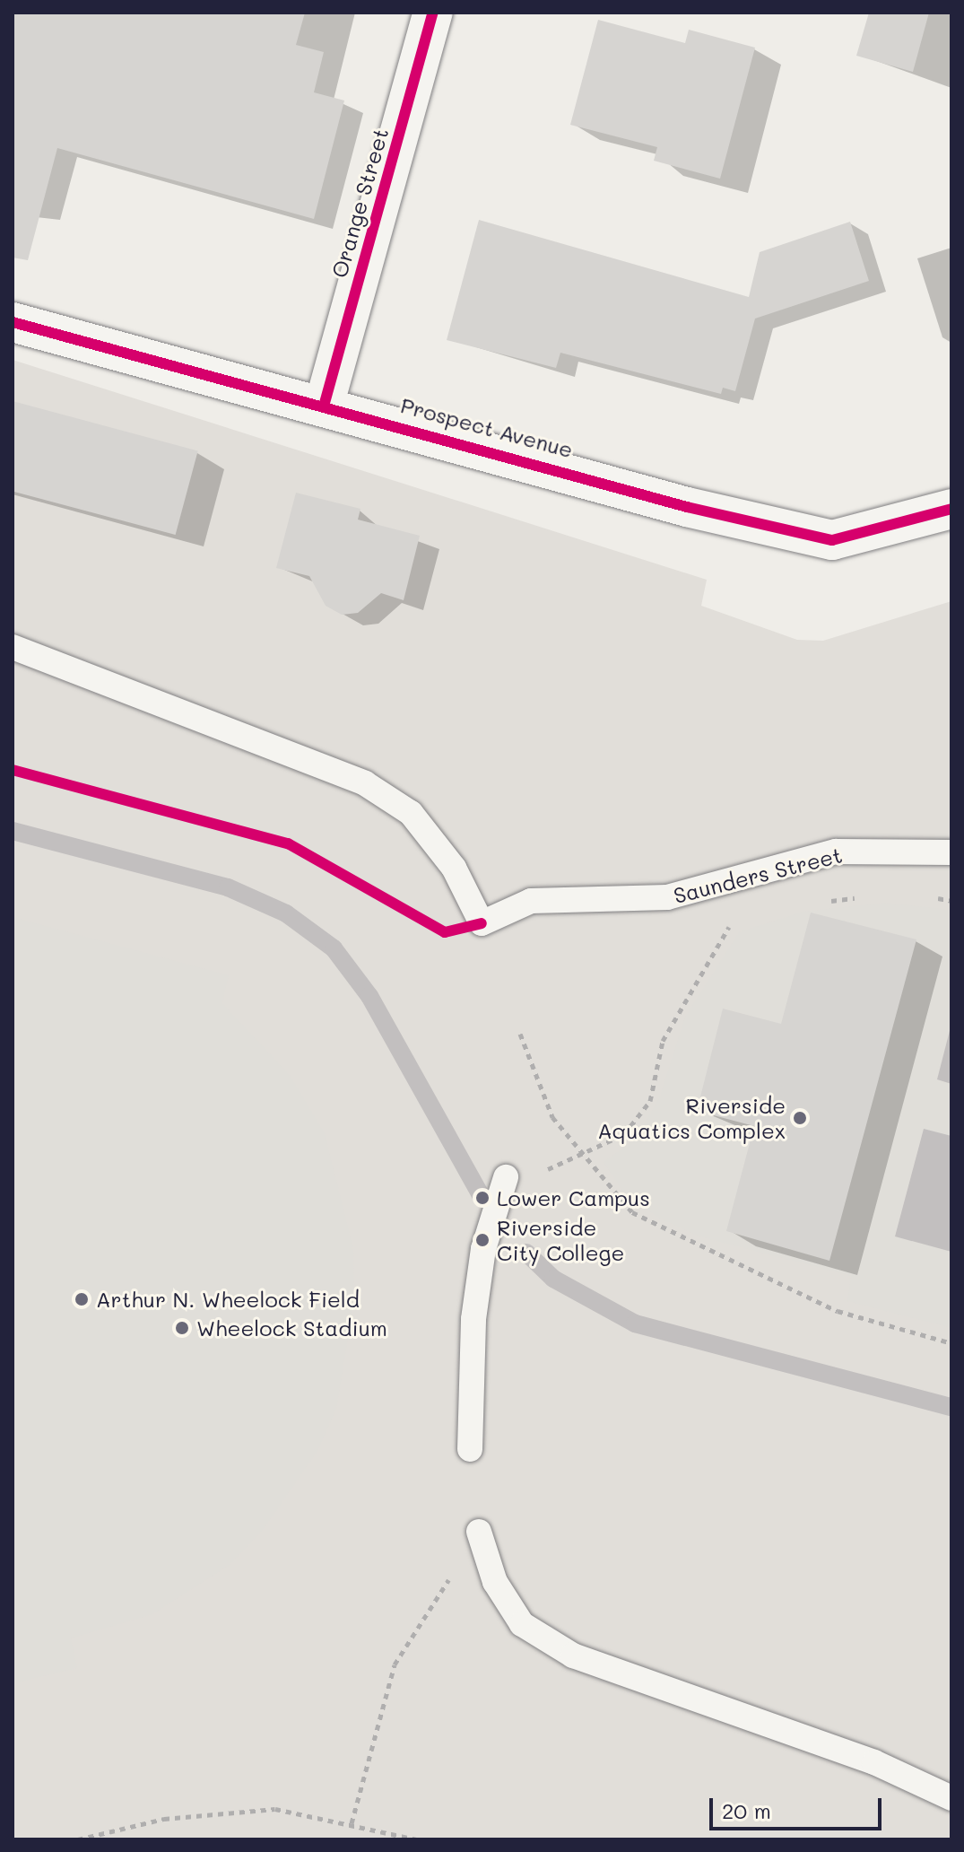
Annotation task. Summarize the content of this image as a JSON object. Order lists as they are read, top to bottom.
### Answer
{
  "streets": {
    "street": ["Orange Street", "Prospect Avenue"],
    "lane": ["Saunders Street"]
  },
  "crossings": [
    ["Orange Street", "Prospect Avenue"]
  ],
  "places": [
    "Riverside Aquatics Complex",
    "Lower Campus",
    "Riverside City College",
    "Arthur N. Wheelock Field",
    "Wheelock Stadium"
  ],
  "scale_bar": "20 m"
}
